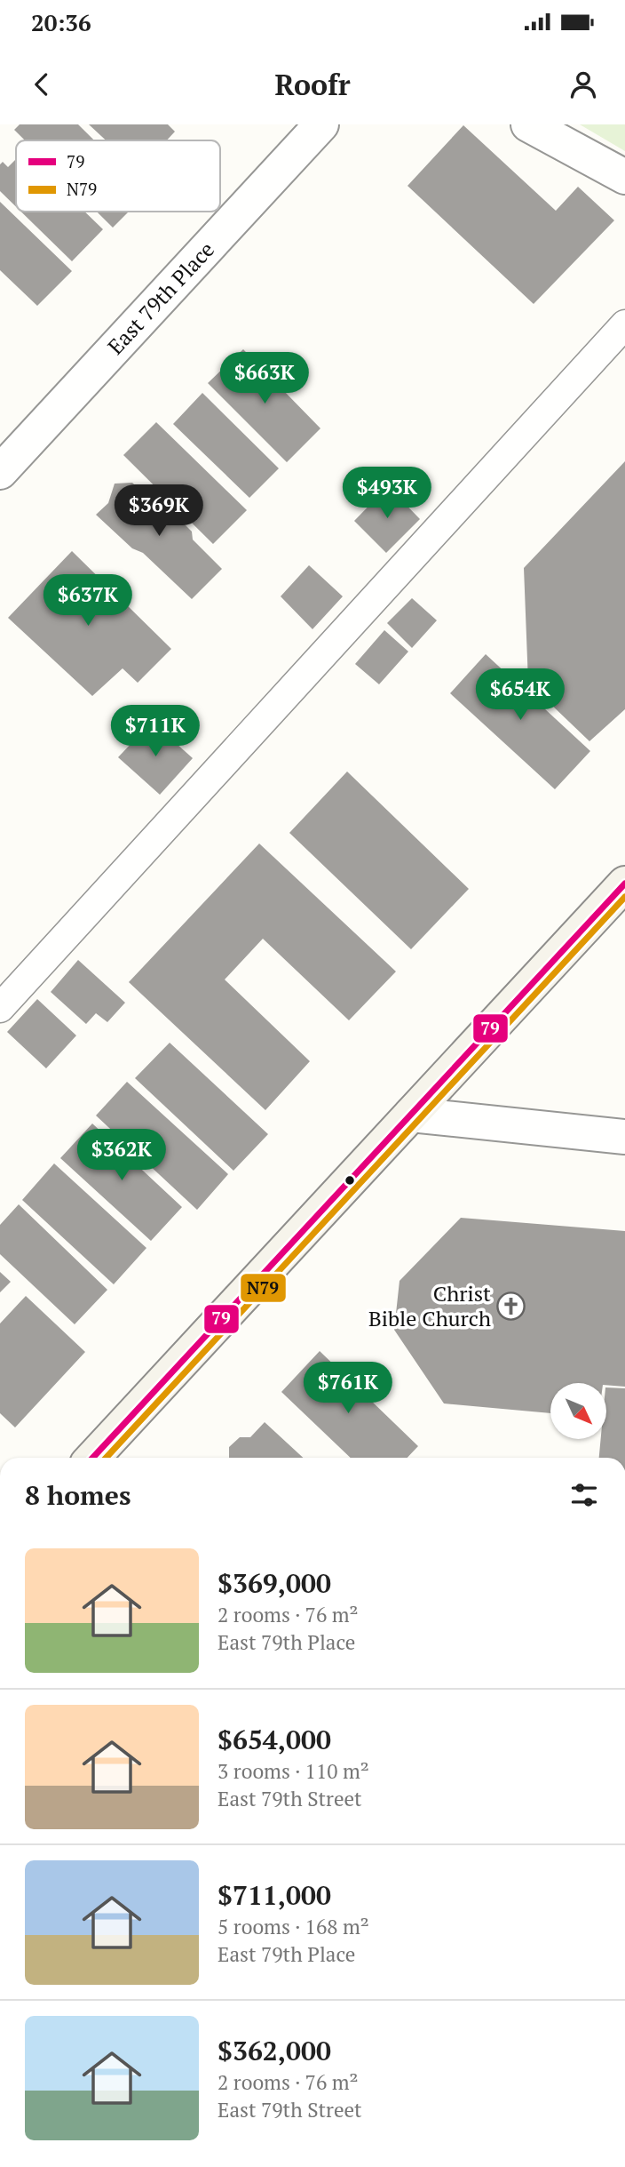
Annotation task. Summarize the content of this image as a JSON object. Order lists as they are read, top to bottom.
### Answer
{
  "streets": {
    "street": ["East 79th Place"]
  },
  "places": {
    "church": ["Christ Bible Church"]
  },
  "lines": ["transit line 79", "transit line N79"],
  "legend": ["79", "N79"],
  "north": "bottom right",
  "page": {
    "status": "20:36",
    "header": "Roofr",
    "price": [
      "$663K",
      "$493K",
      "$369K",
      "$637K",
      "$654K",
      "$711K",
      "$362K",
      "$761K"
    ],
    "heading": "8 homes",
    "list": [
      {
        "name": "$369,000",
        "note": "2 rooms · 76 m² · East 79th Place"
      },
      {
        "name": "$654,000",
        "note": "3 rooms · 110 m² · East 79th Street"
      },
      {
        "name": "$711,000",
        "note": "5 rooms · 168 m² · East 79th Place"
      },
      {
        "name": "$362,000",
        "note": "2 rooms · 76 m² · East 79th Street"
      }
    ]
  }
}
